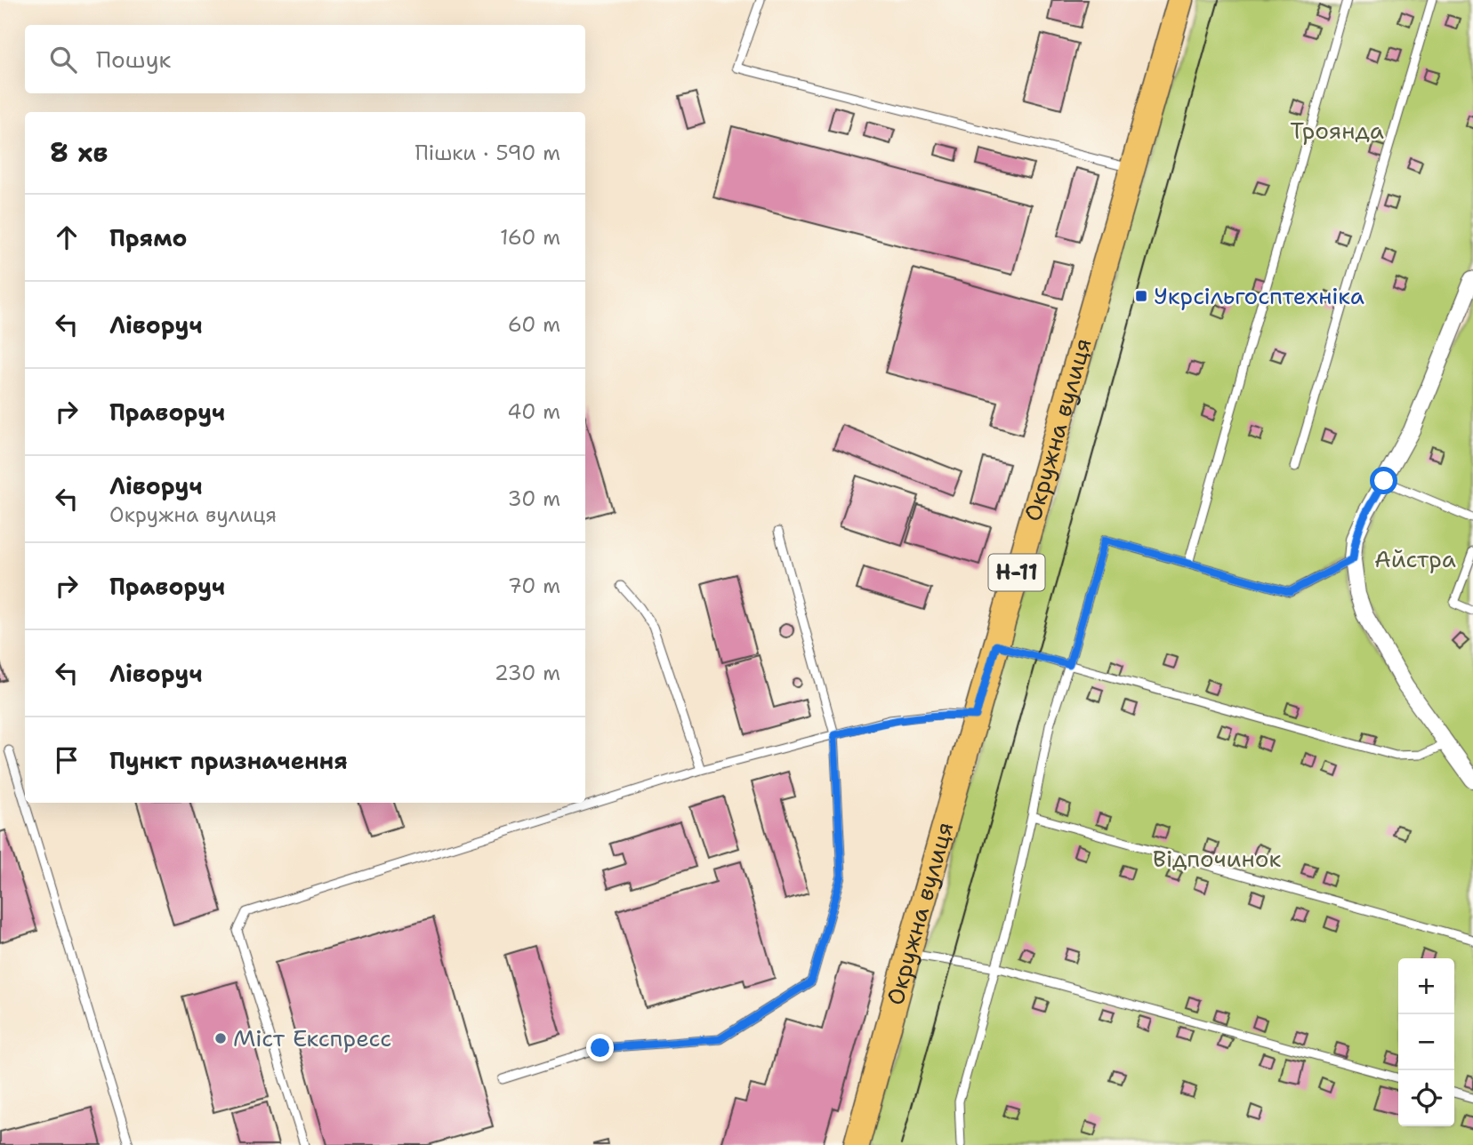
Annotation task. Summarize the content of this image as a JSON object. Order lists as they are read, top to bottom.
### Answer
{
  "streets": {
    "main road": ["Окружна вулиця", "Н-11"]
  },
  "parks": ["Троянда", "Айстра", "Відпочинок"],
  "places": {
    "transit": ["Укрсільгосптехніка"],
    "other": ["Міст Експресс"]
  },
  "page": {
    "search": "Пошук",
    "heading": ["8 хв", "Пішки · 590 m"],
    "list": [
      ["Прямо", "160 m"],
      ["Ліворуч", "60 m"],
      ["Праворуч", "40 m"],
      ["Ліворуч", "Окружна вулиця", "30 m"],
      ["Праворуч", "70 m"],
      ["Ліворуч", "230 m"],
      "Пункт призначення"
    ],
    "map_buttons": ["+", "−"]
  }
}
